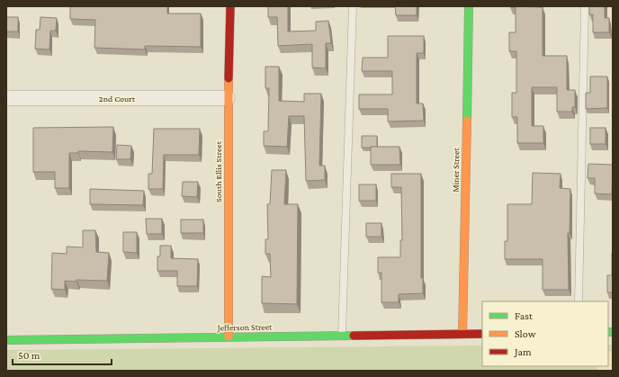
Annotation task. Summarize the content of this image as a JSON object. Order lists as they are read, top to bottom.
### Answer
{
  "streets": {
    "street": [
      "2nd Court",
      "Miner Street",
      "South Ellis Street",
      "Jefferson Street"
    ]
  },
  "crossings": [
    ["2nd Court", "South Ellis Street"],
    ["Miner Street", "Jefferson Street"],
    ["South Ellis Street", "Jefferson Street"]
  ],
  "legend": ["Fast", "Slow", "Jam"],
  "scale_bar": "50 m"
}
